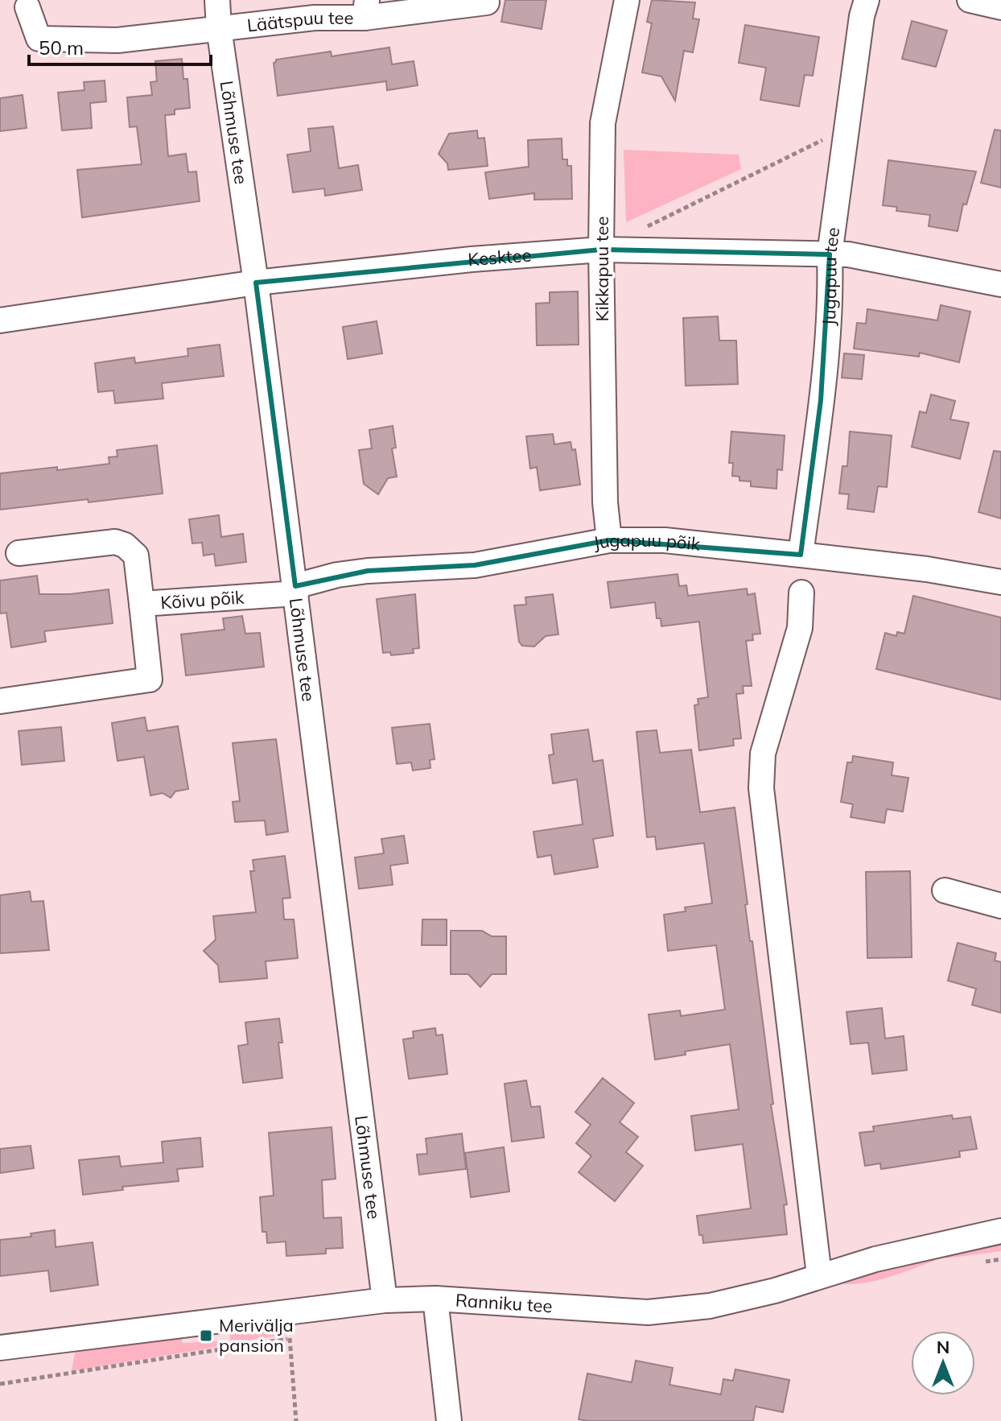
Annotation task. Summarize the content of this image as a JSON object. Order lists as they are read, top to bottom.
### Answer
{
  "streets": {
    "street": [
      "Läätspuu tee",
      "Lõhmuse tee",
      "Kesktee",
      "Kikkapuu tee",
      "Jugapuu tee",
      "Jugapuu põik",
      "Kõivu põik",
      "Ranniku tee"
    ]
  },
  "crossings": [
    ["Läätspuu tee", "Lõhmuse tee"],
    ["Lõhmuse tee", "Kesktee"],
    ["Lõhmuse tee", "Jugapuu põik"],
    ["Lõhmuse tee", "Kõivu põik"],
    ["Lõhmuse tee", "Ranniku tee"],
    ["Kesktee", "Kikkapuu tee"],
    ["Kesktee", "Jugapuu tee"],
    ["Kikkapuu tee", "Jugapuu põik"],
    ["Jugapuu tee", "Jugapuu põik"],
    ["Jugapuu põik", "Kõivu põik"]
  ],
  "places": {
    "transit": ["Merivälja pansion"]
  },
  "scale_bar": "50 m",
  "north": "top"
}
